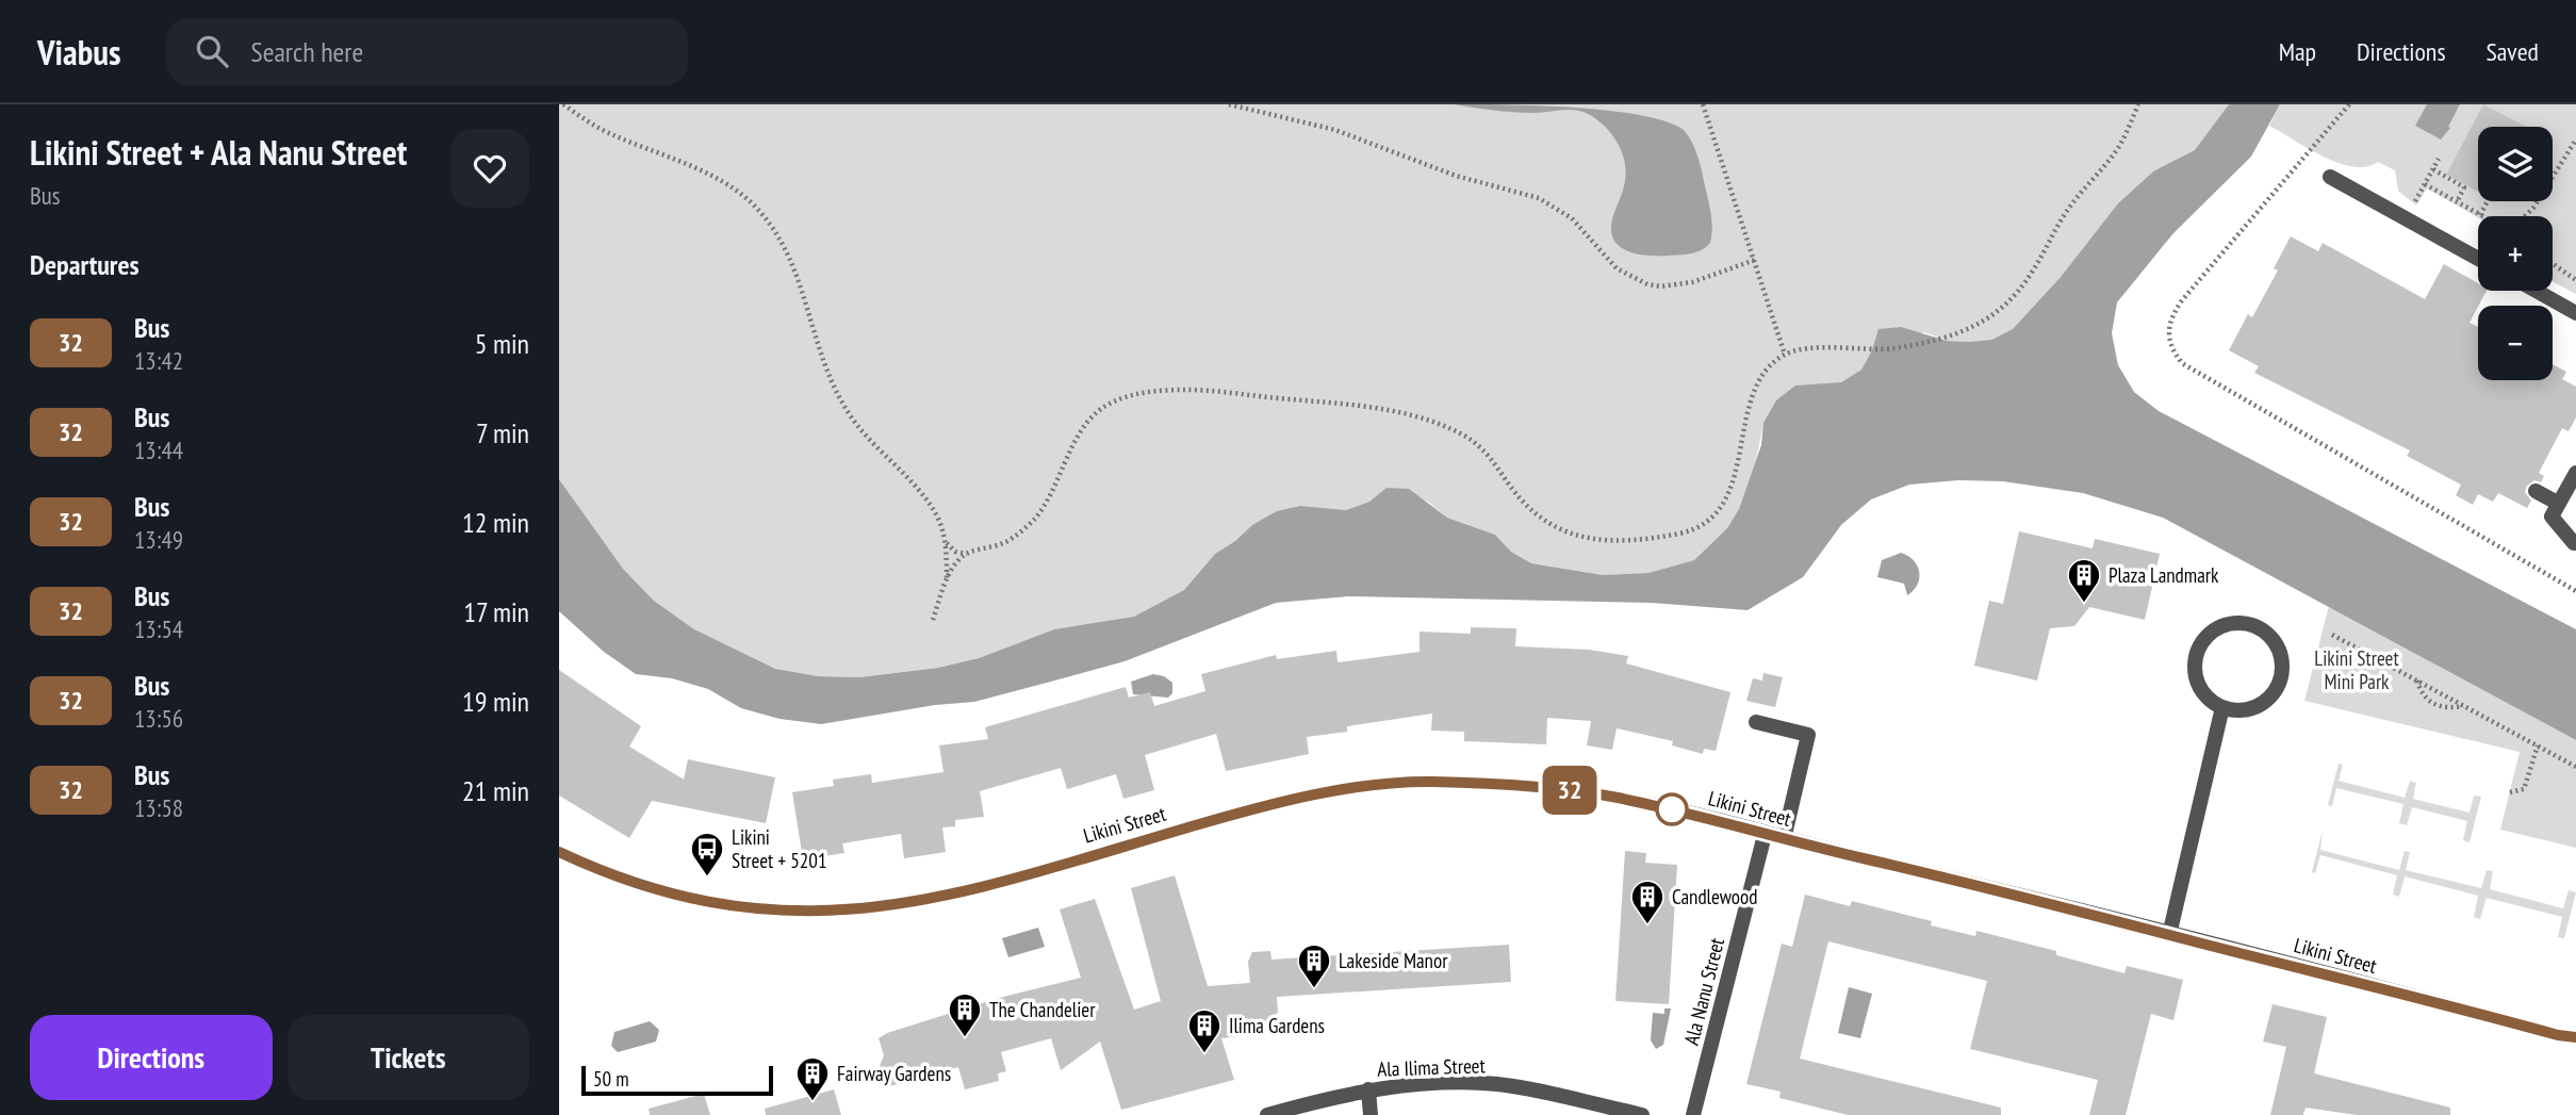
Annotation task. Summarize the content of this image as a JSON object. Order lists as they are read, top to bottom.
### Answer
{
  "streets": {
    "street": ["Likini Street", "Ala Nanu Street", "Ala Ilima Street"]
  },
  "crossings": [
    ["Likini Street", "Ala Nanu Street"]
  ],
  "parks": ["Likini Street Mini Park"],
  "places": {
    "building": [
      "Plaza Landmark",
      "Candlewood",
      "Lakeside Manor",
      "The Chandelier",
      "Ilima Gardens",
      "Fairway Gardens"
    ],
    "bus stop": ["Likini Street + 5201"]
  },
  "lines": ["bus line 32"],
  "scale_bar": "50 m",
  "page": {
    "header": "Viabus",
    "search": "Search here",
    "nav": ["Map", "Directions", "Saved"],
    "heading": [
      ["Likini Street + Ala Nanu Street", "Bus"],
      "Departures"
    ],
    "on_map": "32",
    "map_buttons": ["+", "−"],
    "list": [
      {
        "mark": "32",
        "name": "Bus",
        "note": "13:42",
        "value": "5 min"
      },
      {
        "mark": "32",
        "name": "Bus",
        "note": "13:44",
        "value": "7 min"
      },
      {
        "mark": "32",
        "name": "Bus",
        "note": "13:49",
        "value": "12 min"
      },
      {
        "mark": "32",
        "name": "Bus",
        "note": "13:54",
        "value": "17 min"
      },
      {
        "mark": "32",
        "name": "Bus",
        "note": "13:56",
        "value": "19 min"
      },
      {
        "mark": "32",
        "name": "Bus",
        "note": "13:58",
        "value": "21 min"
      }
    ],
    "buttons": ["Directions", "Tickets"],
    "scale": "50 m"
  }
}
